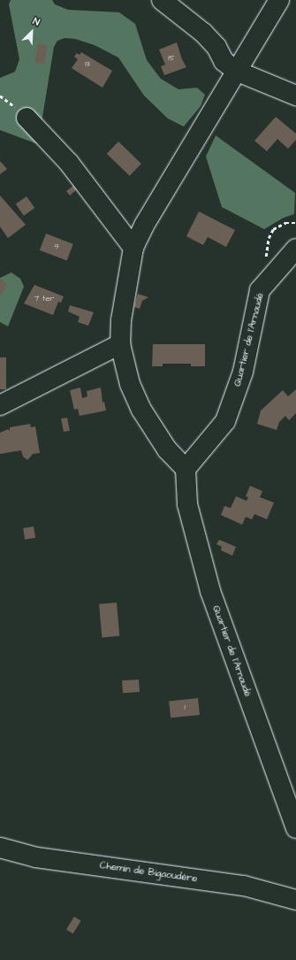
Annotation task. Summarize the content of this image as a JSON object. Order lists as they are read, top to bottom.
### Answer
{
  "streets": {
    "street": ["Quartier de l'Arnaudé", "Chemin de Bigaoudère"]
  },
  "house_numbers": [
    "15",
    "13",
    "9",
    "7 ter",
    "1"
  ],
  "north": "top right"
}
